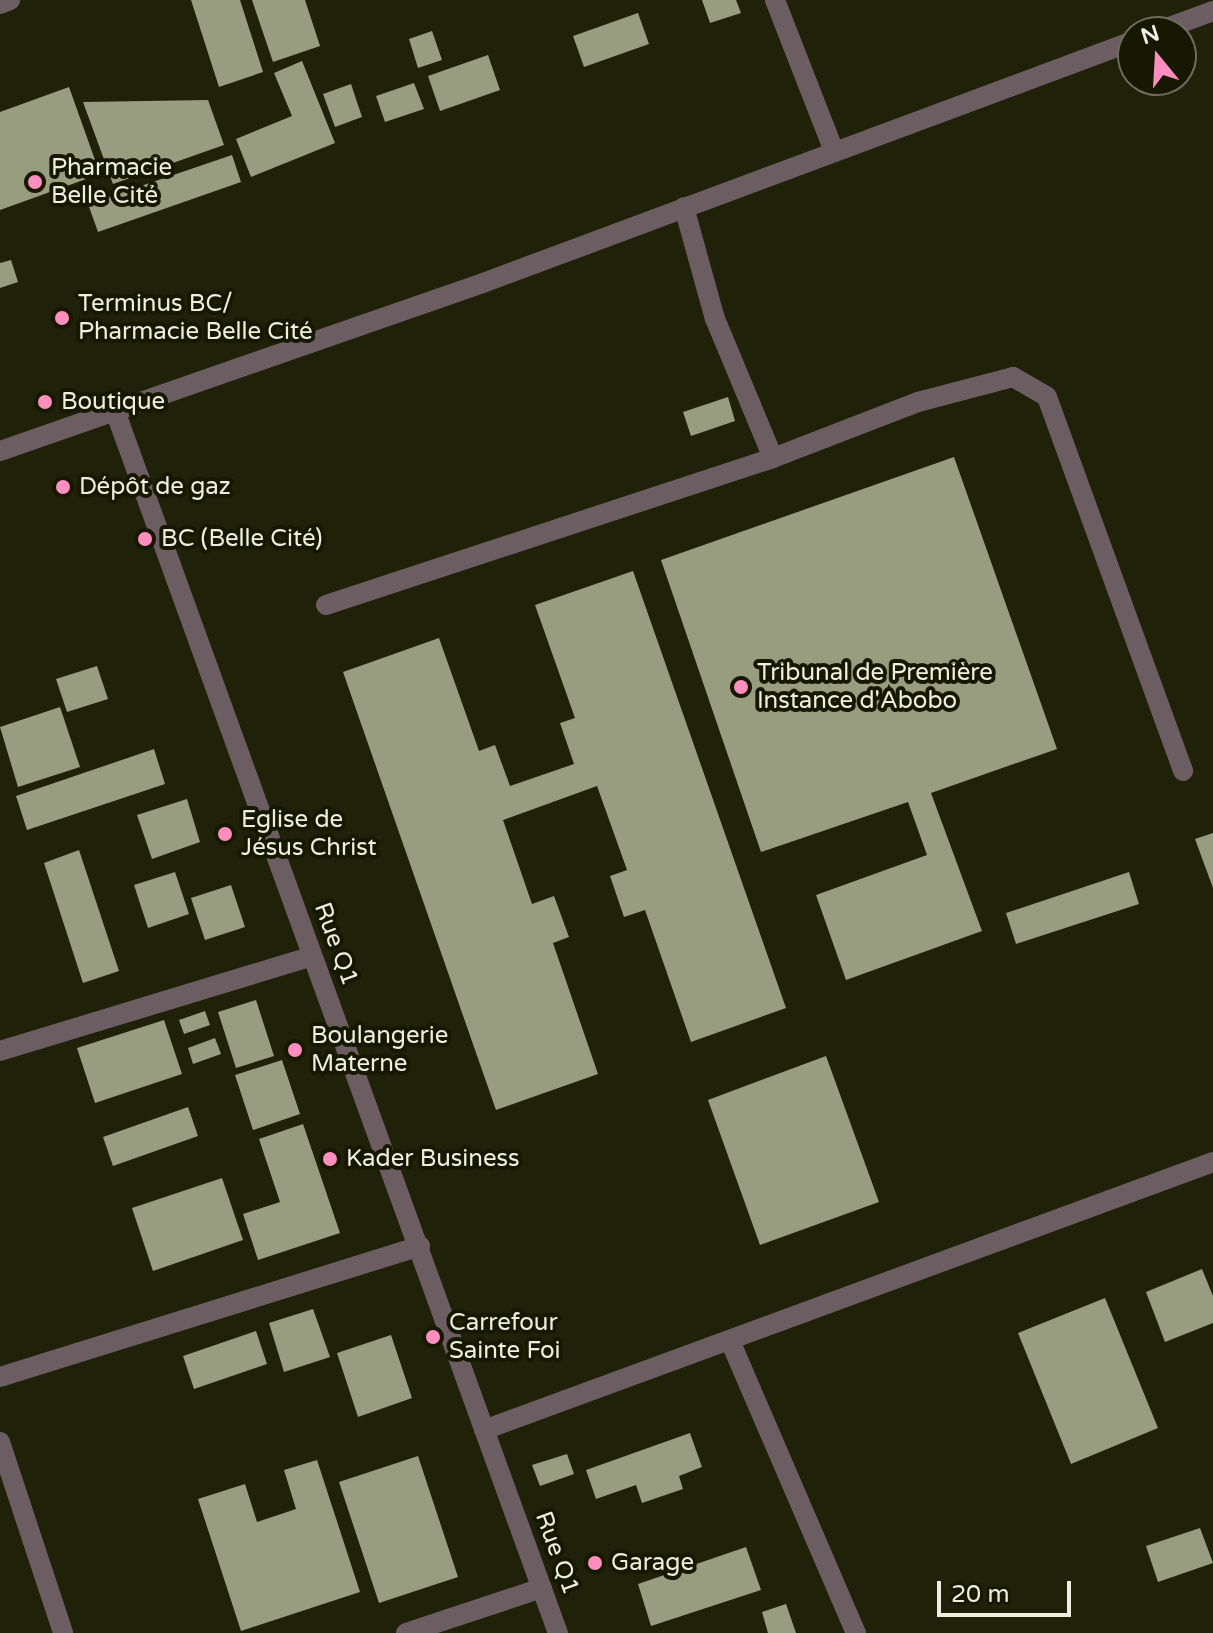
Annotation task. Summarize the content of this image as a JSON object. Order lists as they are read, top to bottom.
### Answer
{
  "streets": {
    "street": ["Rue Q1"]
  },
  "places": [
    "Pharmacie Belle Cité",
    "Terminus BC/ Pharmacie Belle Cité",
    "Boutique",
    "Dépôt de gaz",
    "BC (Belle Cité)",
    "Tribunal de Première Instance d'Abobo",
    "Eglise de Jésus Christ",
    "Boulangerie Materne",
    "Kader Business",
    "Carrefour Sainte Foi",
    "Garage"
  ],
  "scale_bar": "20 m",
  "north": "top"
}
